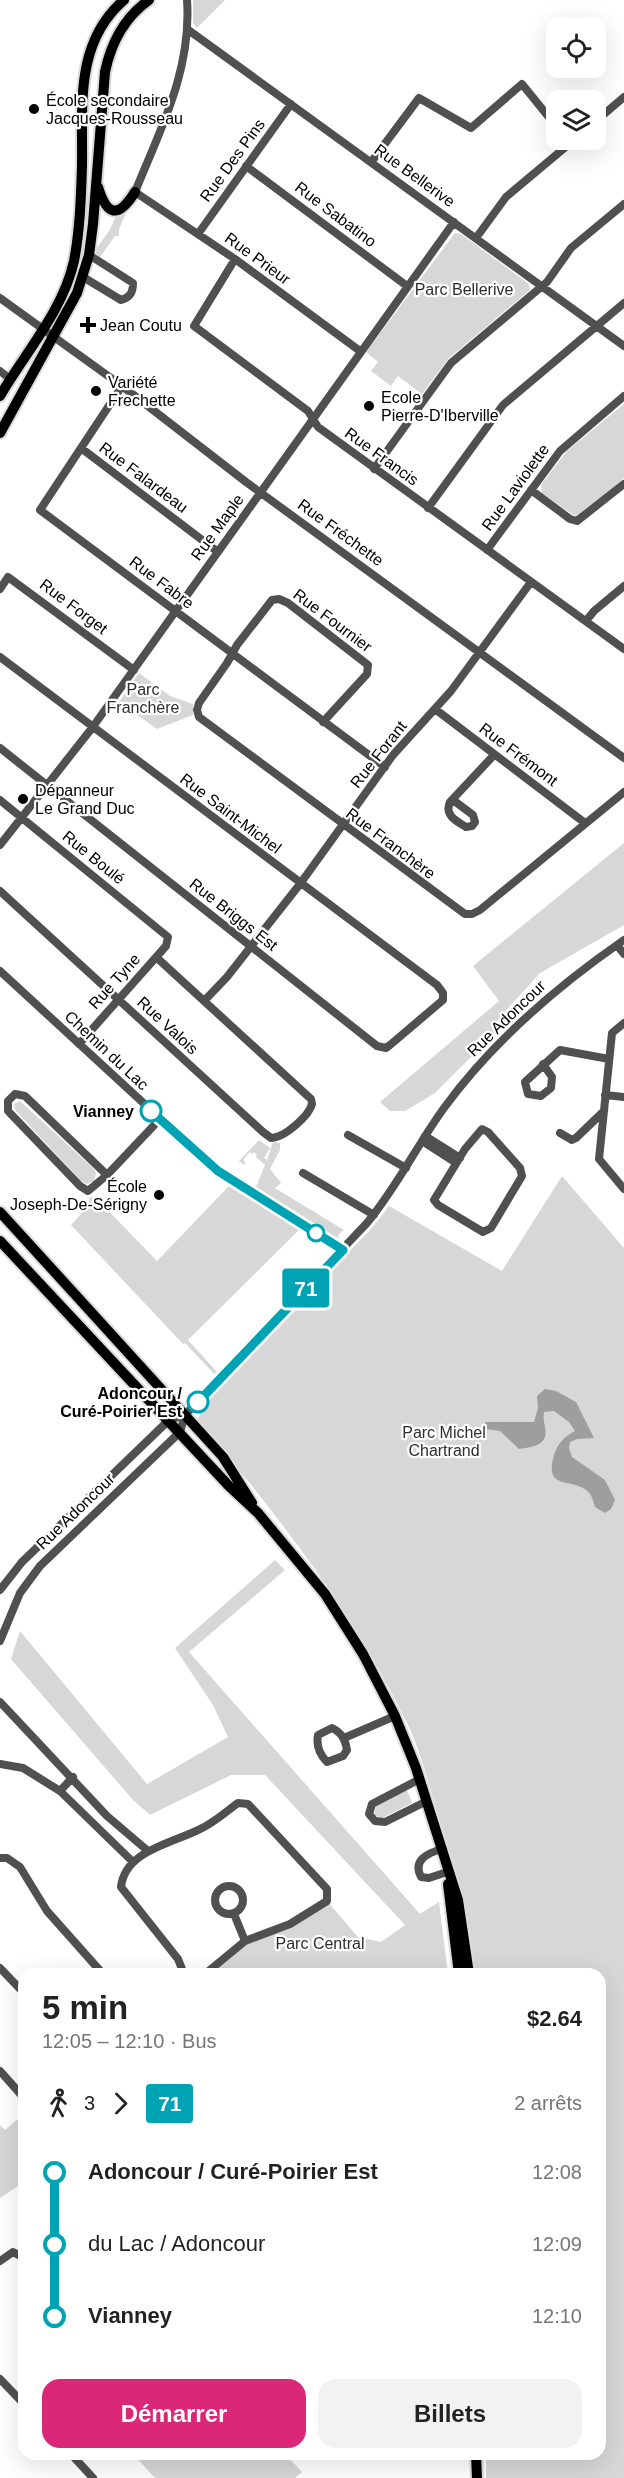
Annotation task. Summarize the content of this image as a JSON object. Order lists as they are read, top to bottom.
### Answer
{
  "streets": {
    "street": [
      "Rue Des Pins",
      "Rue Bellerive",
      "Rue Sabatino",
      "Rue Prieur",
      "Rue Francis",
      "Rue Falardeau",
      "Rue Laviolette",
      "Rue Maple",
      "Rue Fréchette",
      "Rue Fabre",
      "Rue Forget",
      "Rue Fournier",
      "Rue Forant",
      "Rue Frémont",
      "Rue Saint-Michel",
      "Rue Franchère",
      "Rue Boulé",
      "Rue Briggs Est",
      "Rue Tyne",
      "Rue Adoncour",
      "Rue Valois",
      "Chemin du Lac"
    ]
  },
  "crossings": [
    ["Rue Des Pins", "Rue Bellerive"],
    ["Rue Des Pins", "Rue Sabatino"],
    ["Rue Des Pins", "Rue Prieur"],
    ["Rue Bellerive", "Rue Maple"],
    ["Rue Sabatino", "Rue Maple"],
    ["Rue Prieur", "Rue Francis"],
    ["Rue Prieur", "Rue Maple"],
    ["Rue Francis", "Rue Laviolette"],
    ["Rue Francis", "Rue Maple"],
    ["Rue Francis", "Rue Forant"],
    ["Rue Falardeau", "Rue Maple"],
    ["Rue Falardeau", "Rue Fabre"],
    ["Rue Maple", "Rue Fréchette"],
    ["Rue Maple", "Rue Fabre"],
    ["Rue Maple", "Rue Forget"],
    ["Rue Maple", "Rue Saint-Michel"],
    ["Rue Maple", "Rue Boulé"],
    ["Rue Maple", "Rue Briggs Est"],
    ["Rue Fréchette", "Rue Fabre"],
    ["Rue Fréchette", "Rue Forant"],
    ["Rue Fabre", "Rue Fournier"],
    ["Rue Fabre", "Rue Forant"],
    ["Rue Fabre", "Rue Franchère"],
    ["Rue Fournier", "Rue Franchère"],
    ["Rue Forant", "Rue Frémont"],
    ["Rue Forant", "Rue Saint-Michel"],
    ["Rue Forant", "Rue Franchère"],
    ["Rue Forant", "Rue Briggs Est"],
    ["Rue Forant", "Rue Valois"],
    ["Rue Frémont", "Rue Franchère"],
    ["Rue Saint-Michel", "Rue Briggs Est"],
    ["Rue Boulé", "Rue Tyne"],
    ["Rue Tyne", "Rue Valois"],
    ["Rue Tyne", "Chemin du Lac"],
    ["Rue Adoncour", "Chemin du Lac"]
  ],
  "parks": [
    "Parc Bellerive",
    "Parc Franchère",
    "Parc Michel Chartrand",
    "Parc Central"
  ],
  "places": {
    "other": [
      "École secondaire Jacques-Rousseau",
      "Variété Frechette",
      "Ecole Pierre-D'Iberville",
      "Dépanneur Le Grand Duc",
      "Vianney",
      "École Joseph-De-Sérigny",
      "Adoncour / Curé-Poirier Est"
    ],
    "health": ["Jean Coutu"]
  },
  "lines": ["bus line 71"],
  "page": {
    "on_map": "71",
    "heading": ["5 min", "12:05 – 12:10 · Bus", "$2.64"],
    "legs": ["3", "71", "2 arrêts"],
    "list": [
      {
        "name": "Adoncour / Curé-Poirier Est",
        "value": "12:08"
      },
      {
        "name": "du Lac / Adoncour",
        "value": "12:09"
      },
      {
        "name": "Vianney",
        "value": "12:10"
      }
    ],
    "buttons": ["Démarrer", "Billets"]
  }
}
